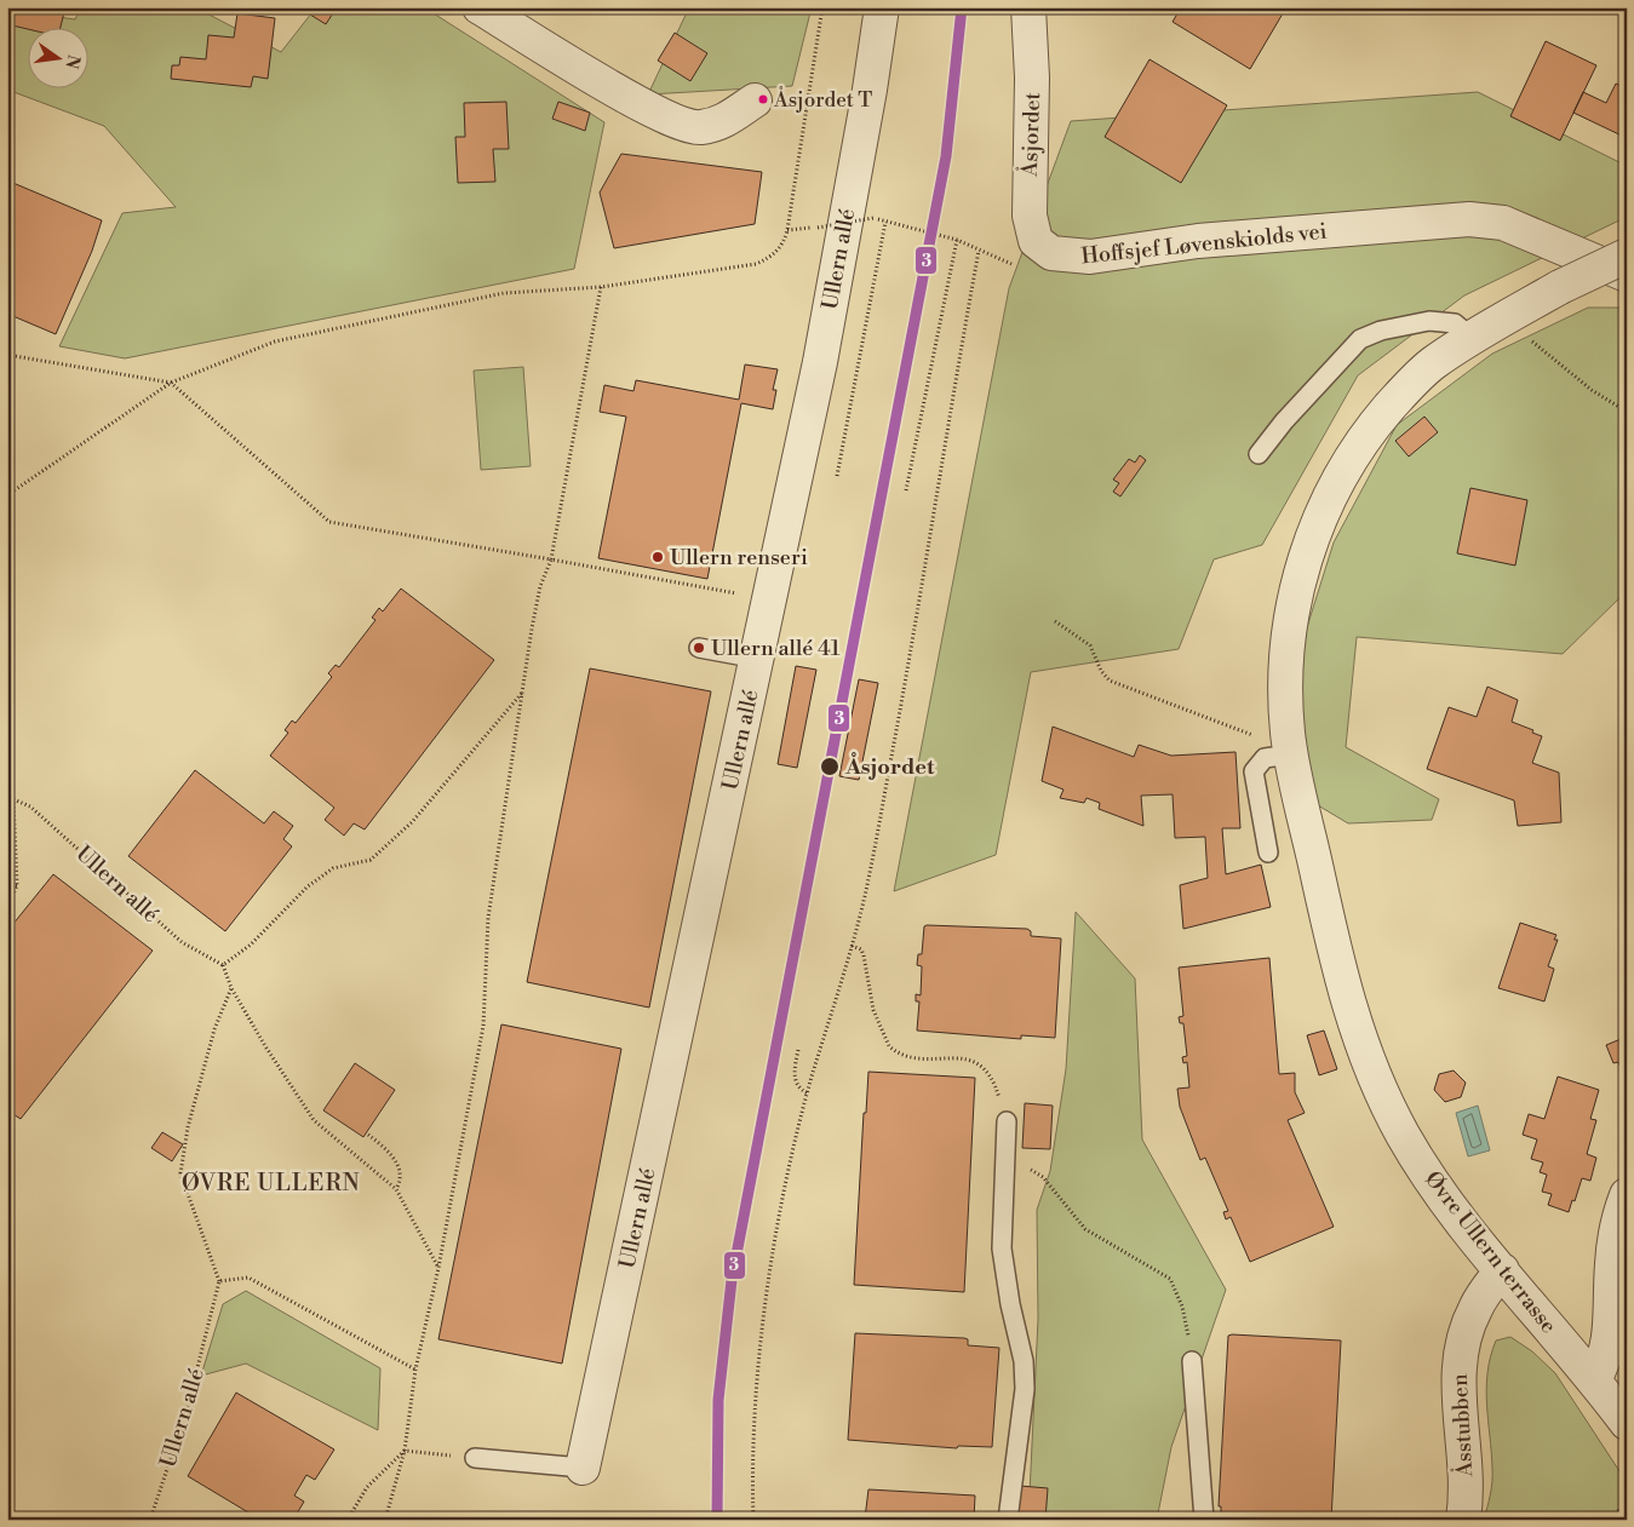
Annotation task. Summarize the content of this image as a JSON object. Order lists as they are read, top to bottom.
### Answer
{
  "streets": {
    "street": [
      "Åsjordet",
      "Hoffsjef Løvenskiolds vei",
      "Ullern allé",
      "Øvre Ullern terrasse",
      "Åsstubben"
    ]
  },
  "crossings": [
    ["Åsjordet", "Hoffsjef Løvenskiolds vei"],
    ["Øvre Ullern terrasse", "Åsstubben"]
  ],
  "districts": ["ØVRE ULLERN"],
  "places": [
    "Åsjordet T",
    "Ullern renseri",
    "Ullern allé 41",
    "Åsjordet"
  ],
  "lines": ["transit line 3"],
  "north": "right"
}
